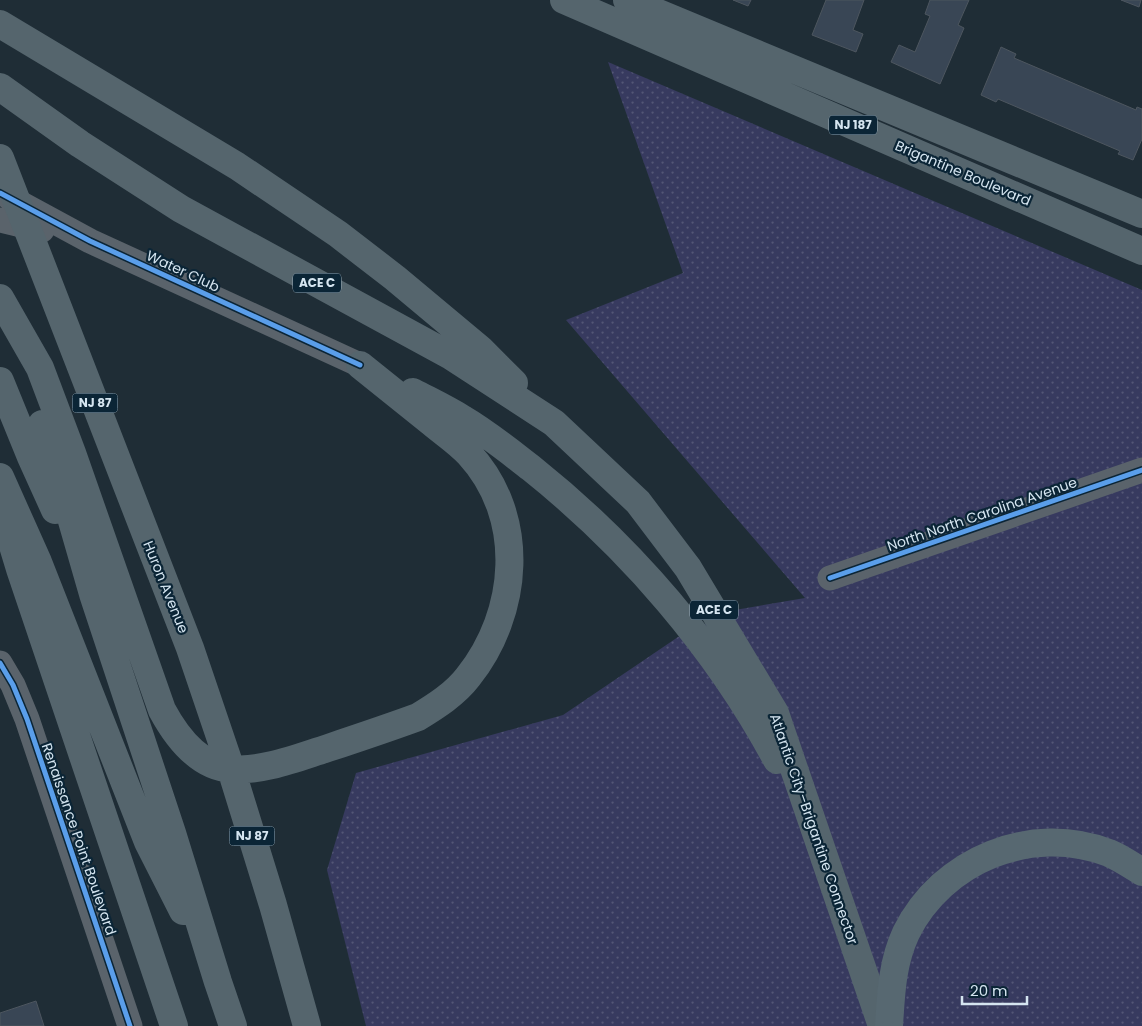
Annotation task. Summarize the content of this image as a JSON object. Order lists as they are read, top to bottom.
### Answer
{
  "streets": {
    "main road": [
      "NJ 187",
      "Brigantine Boulevard",
      "ACE C",
      "NJ 87",
      "Huron Avenue",
      "Atlantic City–Brigantine Connector"
    ],
    "street": ["Water Club", "North North Carolina Avenue", "Renaissance Point Boulevard"]
  },
  "scale_bar": "20 m"
}
